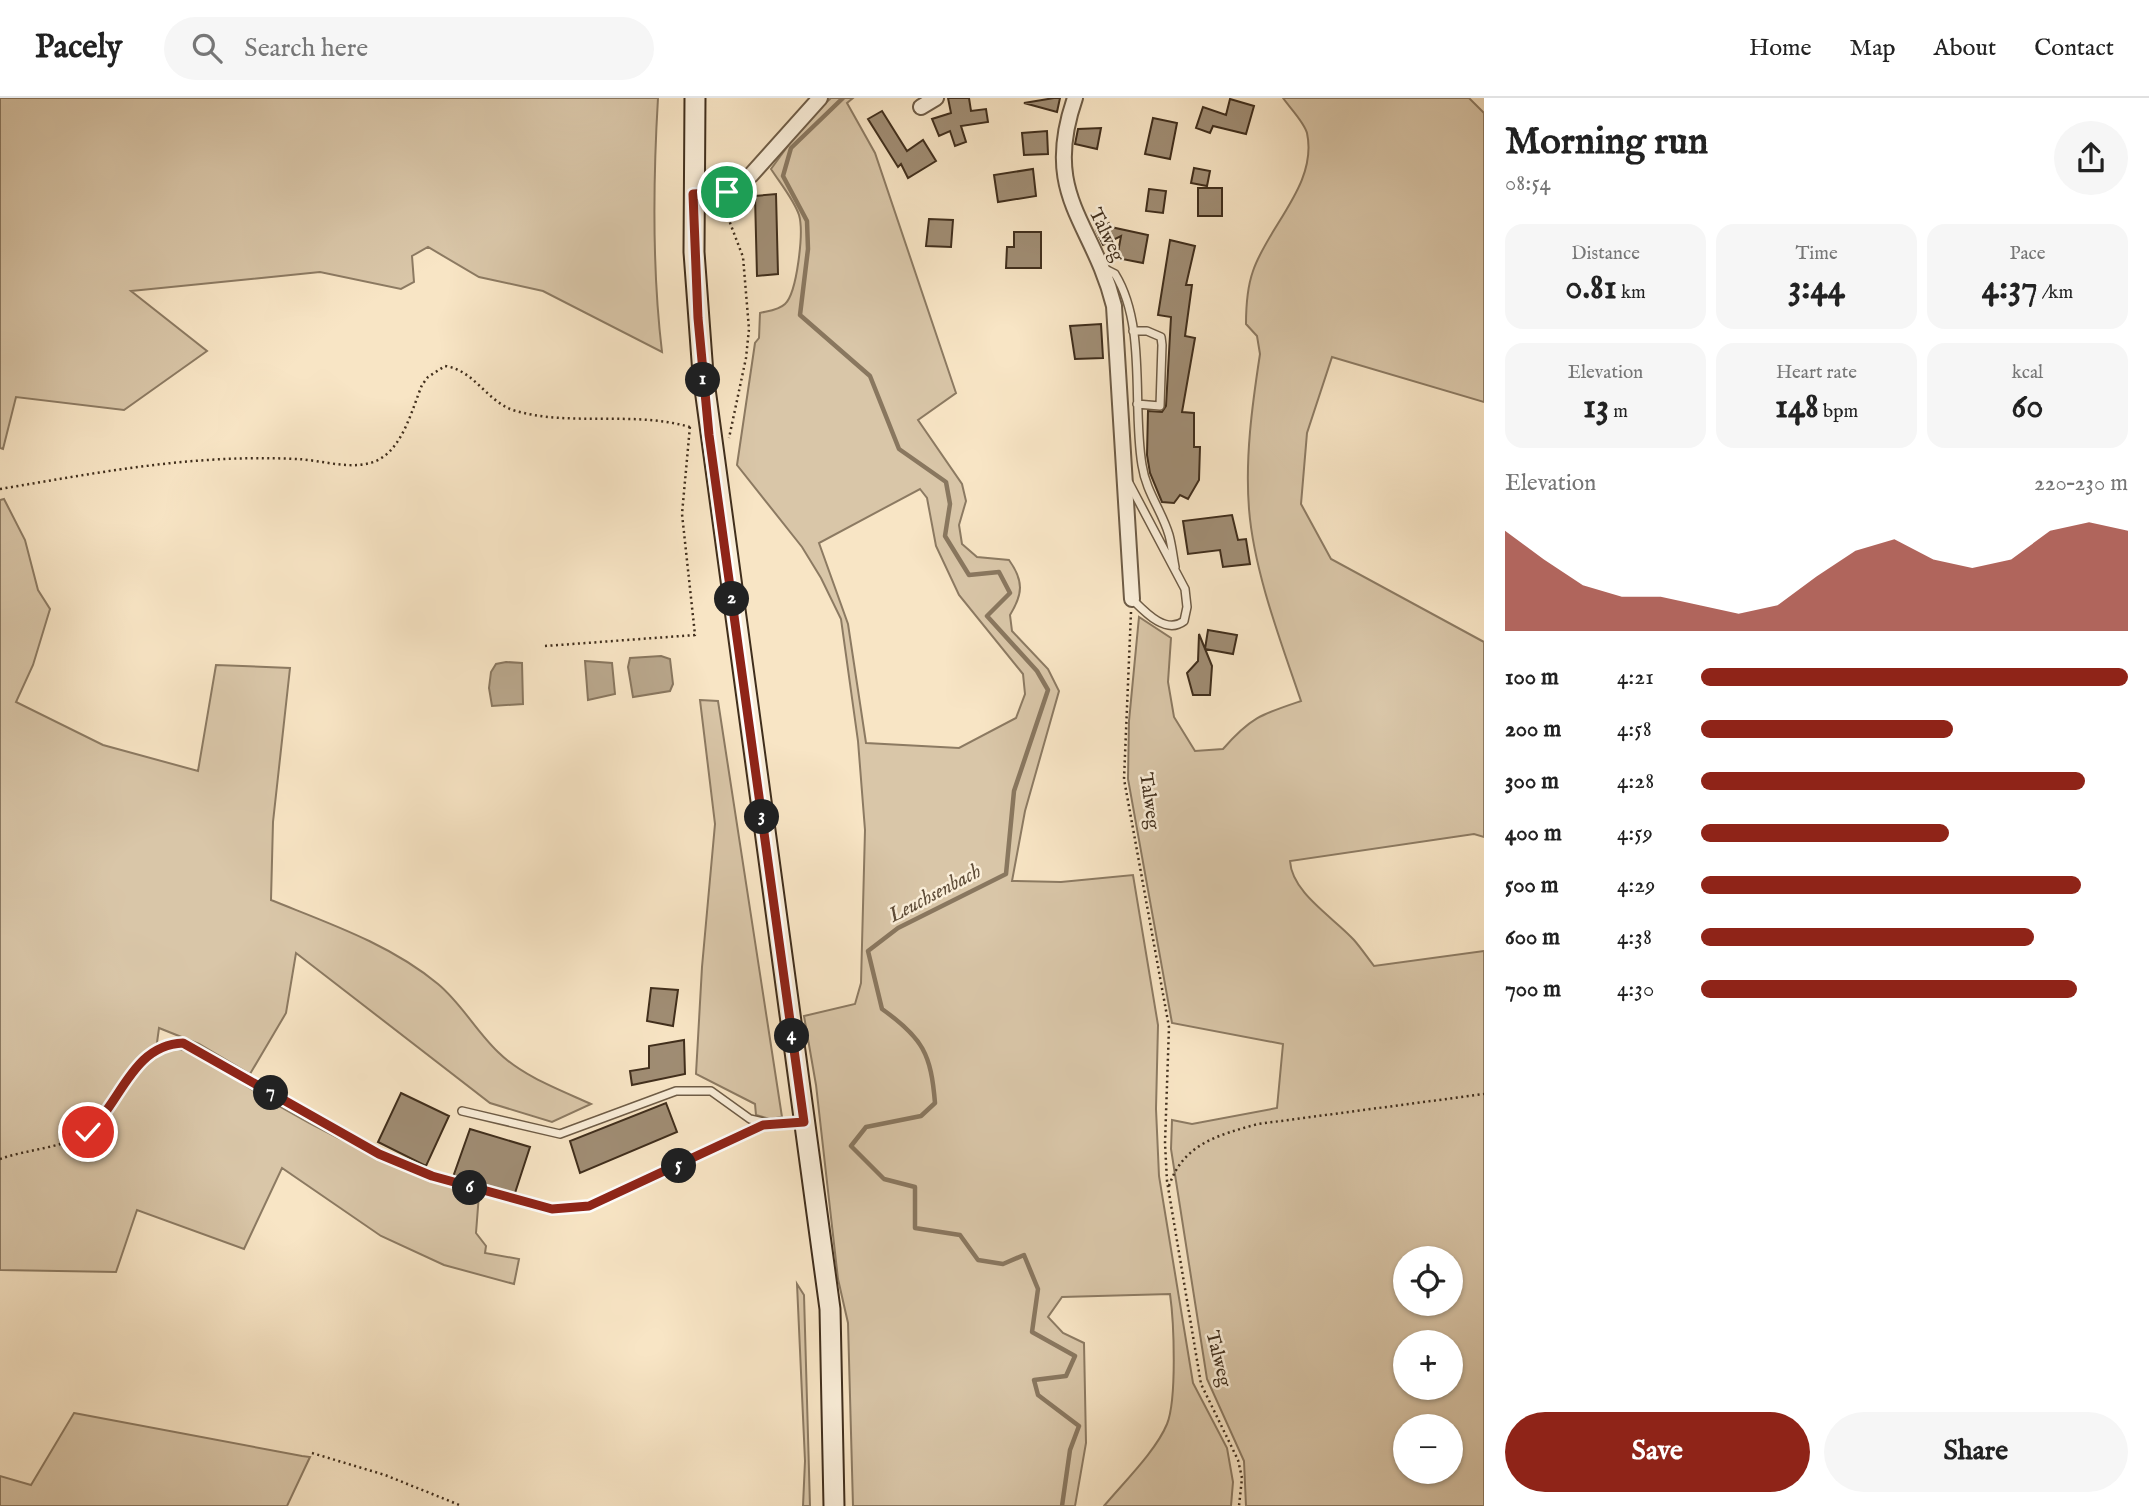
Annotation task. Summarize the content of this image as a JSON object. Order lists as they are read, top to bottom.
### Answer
{
  "streets": {
    "street": ["Talweg"]
  },
  "water": ["Leuchsenbach"],
  "page": {
    "header": "Pacely",
    "search": "Search here",
    "nav": [
      "Home",
      "Map",
      "About",
      "Contact"
    ],
    "heading": ["Morning run", "08:54"],
    "stats": [
      ["Distance", "0.81 km"],
      ["Time", "3:44"],
      ["Pace", "4:37 /km"],
      ["Elevation", "13 m"],
      ["Heart rate", "148 bpm"],
      ["kcal", "60"]
    ],
    "pins": [
      "1",
      "2",
      "3",
      "4",
      "7",
      "5",
      "6"
    ],
    "chart": ["Elevation", "220–230 m"],
    "list": [
      {
        "name": "100 m",
        "note": "4:21"
      },
      {
        "name": "200 m",
        "note": "4:58"
      },
      {
        "name": "300 m",
        "note": "4:28"
      },
      {
        "name": "400 m",
        "note": "4:59"
      },
      {
        "name": "500 m",
        "note": "4:29"
      },
      {
        "name": "600 m",
        "note": "4:38"
      },
      {
        "name": "700 m",
        "note": "4:30"
      }
    ],
    "map_buttons": ["+", "−"],
    "buttons": ["Save", "Share"]
  }
}
